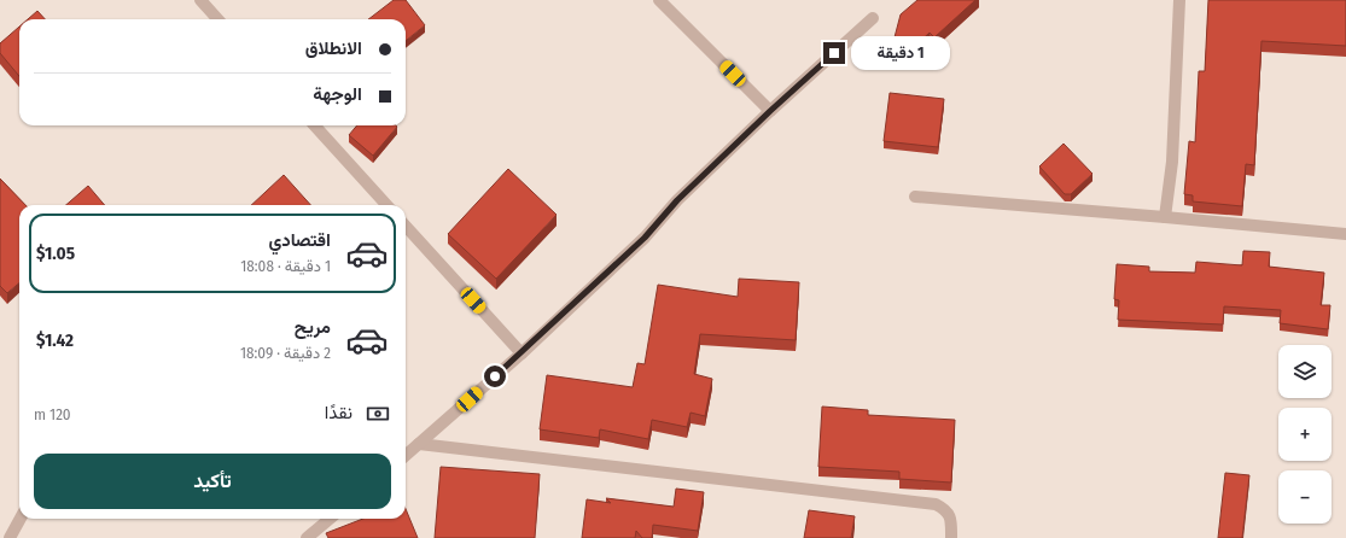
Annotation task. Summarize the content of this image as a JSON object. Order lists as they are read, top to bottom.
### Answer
{
  "page": {
    "banner": ["الانطلاق", "الوجهة"],
    "bubble": "1 دقيقة",
    "list": [
      {
        "name": "اقتصادي",
        "note": "1 دقيقة · 18:08",
        "value": "$1.05"
      },
      {
        "name": "مريح",
        "note": "2 دقيقة · 18:09",
        "value": "$1.42"
      }
    ],
    "map_buttons": ["+", "−"],
    "pay": ["نقدًا", "120 m"],
    "buttons": "تأكيد"
  }
}
